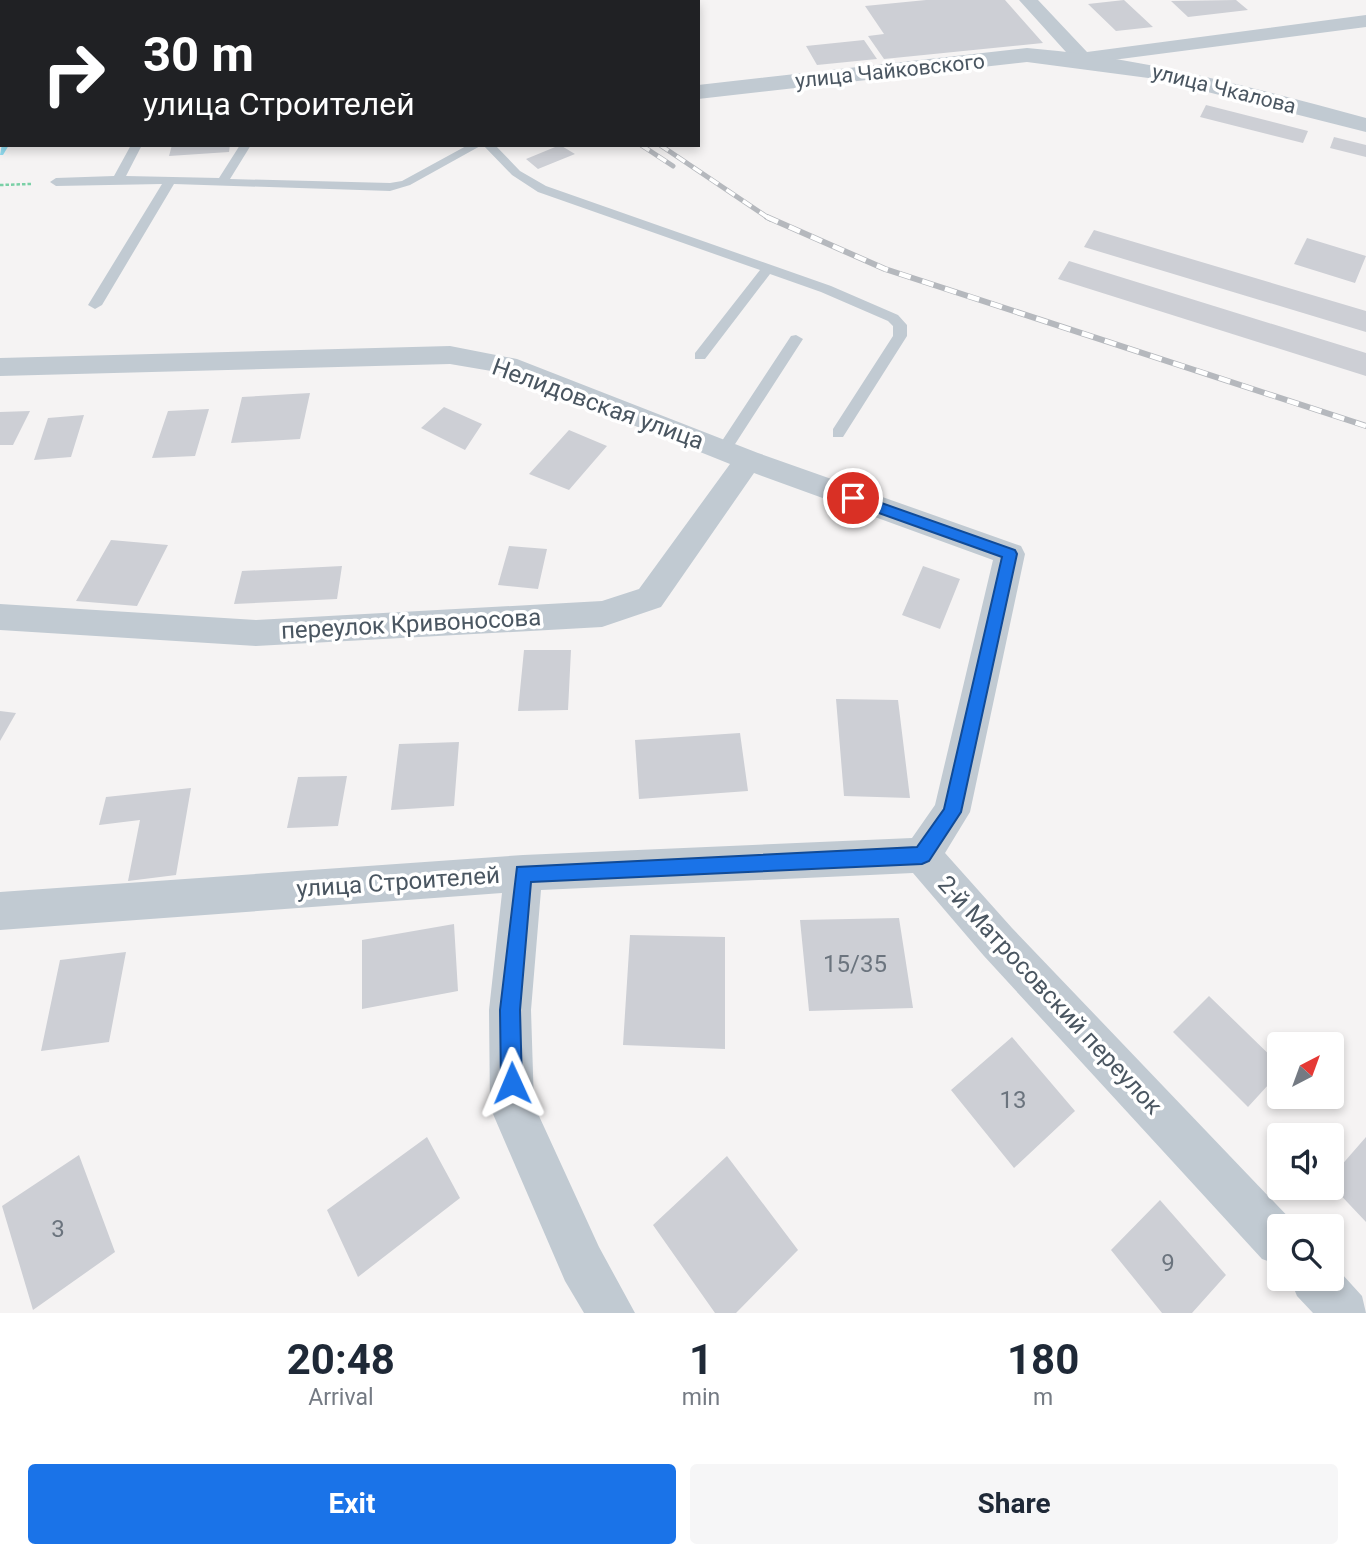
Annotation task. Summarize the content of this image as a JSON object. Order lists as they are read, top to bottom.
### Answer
{
  "streets": {
    "street": [
      "улица Чайковского",
      "улица Чкалова",
      "Нелидовская улица",
      "переулок Кривоносова",
      "улица Строителей",
      "2-й Матросовский переулок"
    ]
  },
  "crossings": [
    ["улица Чайковского", "улица Чкалова"],
    ["Нелидовская улица", "переулок Кривоносова"],
    ["Нелидовская улица", "2-й Матросовский переулок"],
    ["улица Строителей", "2-й Матросовский переулок"]
  ],
  "house_numbers": [
    "15/35",
    "13",
    "3",
    "9"
  ],
  "north": "top right",
  "page": {
    "turn": ["30 m", "улица Строителей"],
    "eta": [
      "20:48",
      "Arrival",
      "1",
      "min",
      "180",
      "m"
    ],
    "buttons": ["Exit", "Share"]
  }
}
